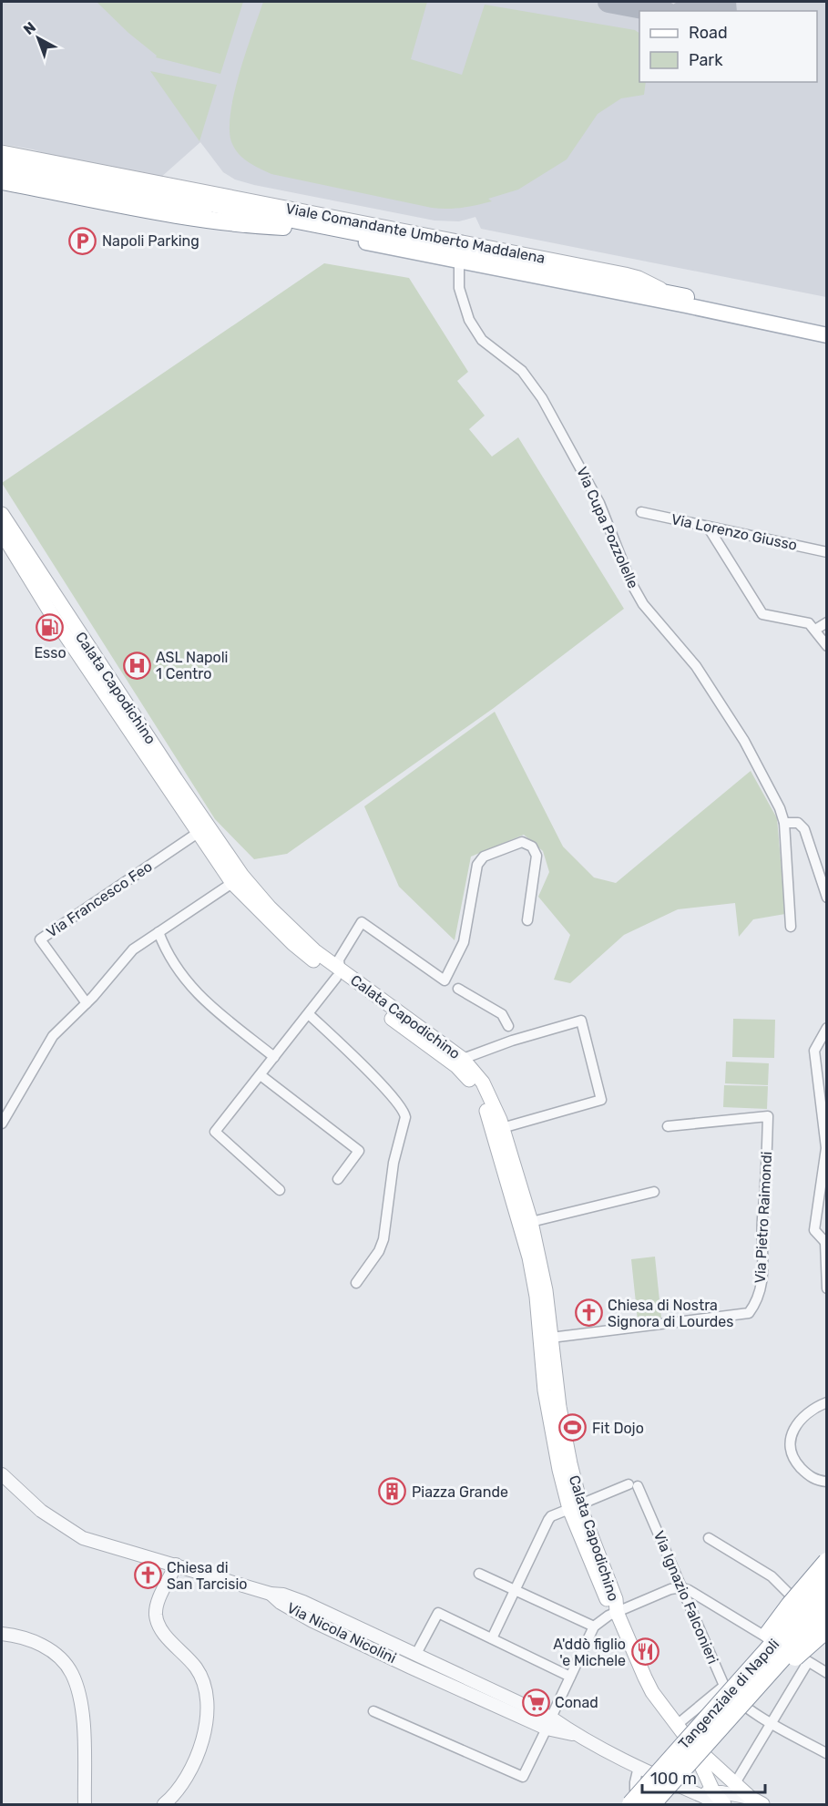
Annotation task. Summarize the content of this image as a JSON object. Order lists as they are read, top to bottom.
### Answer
{
  "streets": {
    "highway": ["Tangenziale di Napoli"],
    "main road": ["Viale Comandante Umberto Maddalena", "Calata Capodichino"],
    "street": [
      "Via Cupa Pozzolelle",
      "Via Lorenzo Giusso",
      "Via Francesco Feo",
      "Via Pietro Raimondi",
      "Via Ignazio Falconieri",
      "Via Nicola Nicolini"
    ]
  },
  "crossings": [
    ["Viale Comandante Umberto Maddalena", "Via Cupa Pozzolelle"],
    ["Calata Capodichino", "Via Francesco Feo"],
    ["Calata Capodichino", "Via Pietro Raimondi"],
    ["Calata Capodichino", "Via Ignazio Falconieri"],
    ["Calata Capodichino", "Via Nicola Nicolini"]
  ],
  "places": {
    "parking": ["Napoli Parking"],
    "fuel station": ["Esso"],
    "hospital": ["ASL Napoli 1 Centro"],
    "church": ["Chiesa di Nostra Signora di Lourdes", "Chiesa di San Tarcisio"],
    "sports": ["Fit Dojo"],
    "building": ["Piazza Grande"],
    "restaurant": ["A'ddò figlio 'e Michele"],
    "supermarket": ["Conad"]
  },
  "legend": ["Road", "Park"],
  "scale_bar": "100 m",
  "north": "top left"
}
